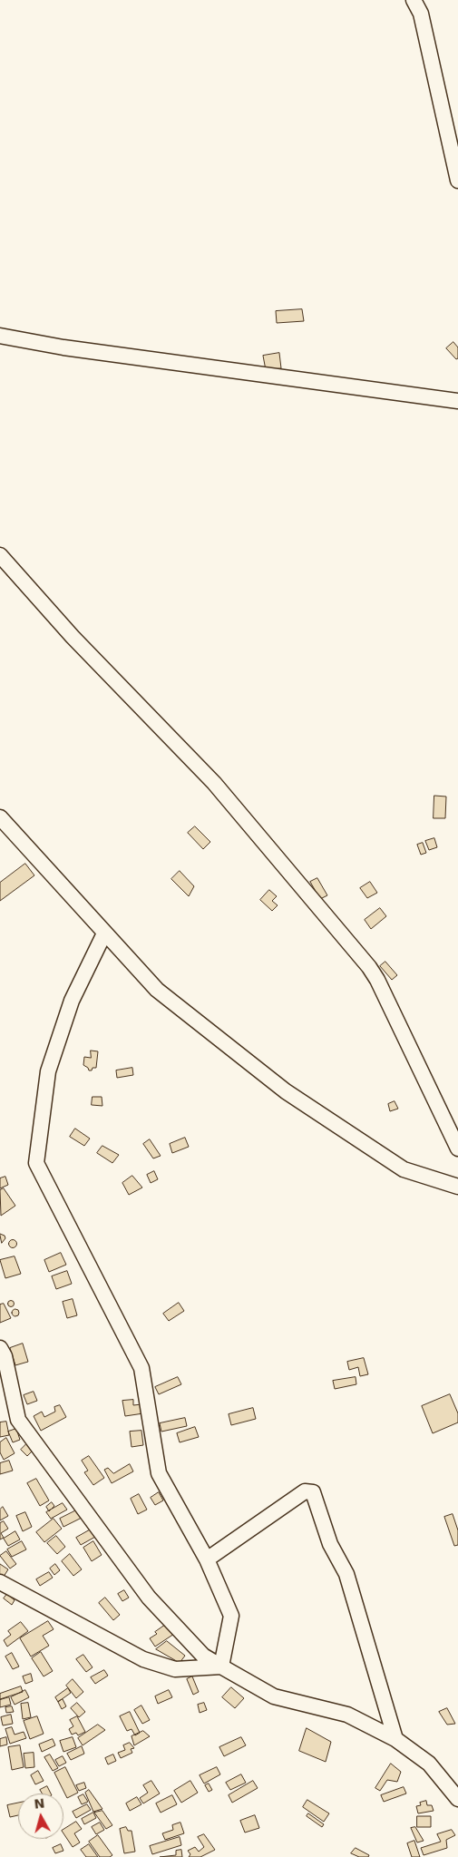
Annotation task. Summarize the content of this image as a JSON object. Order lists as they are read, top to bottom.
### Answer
{
  "north": "top"
}
